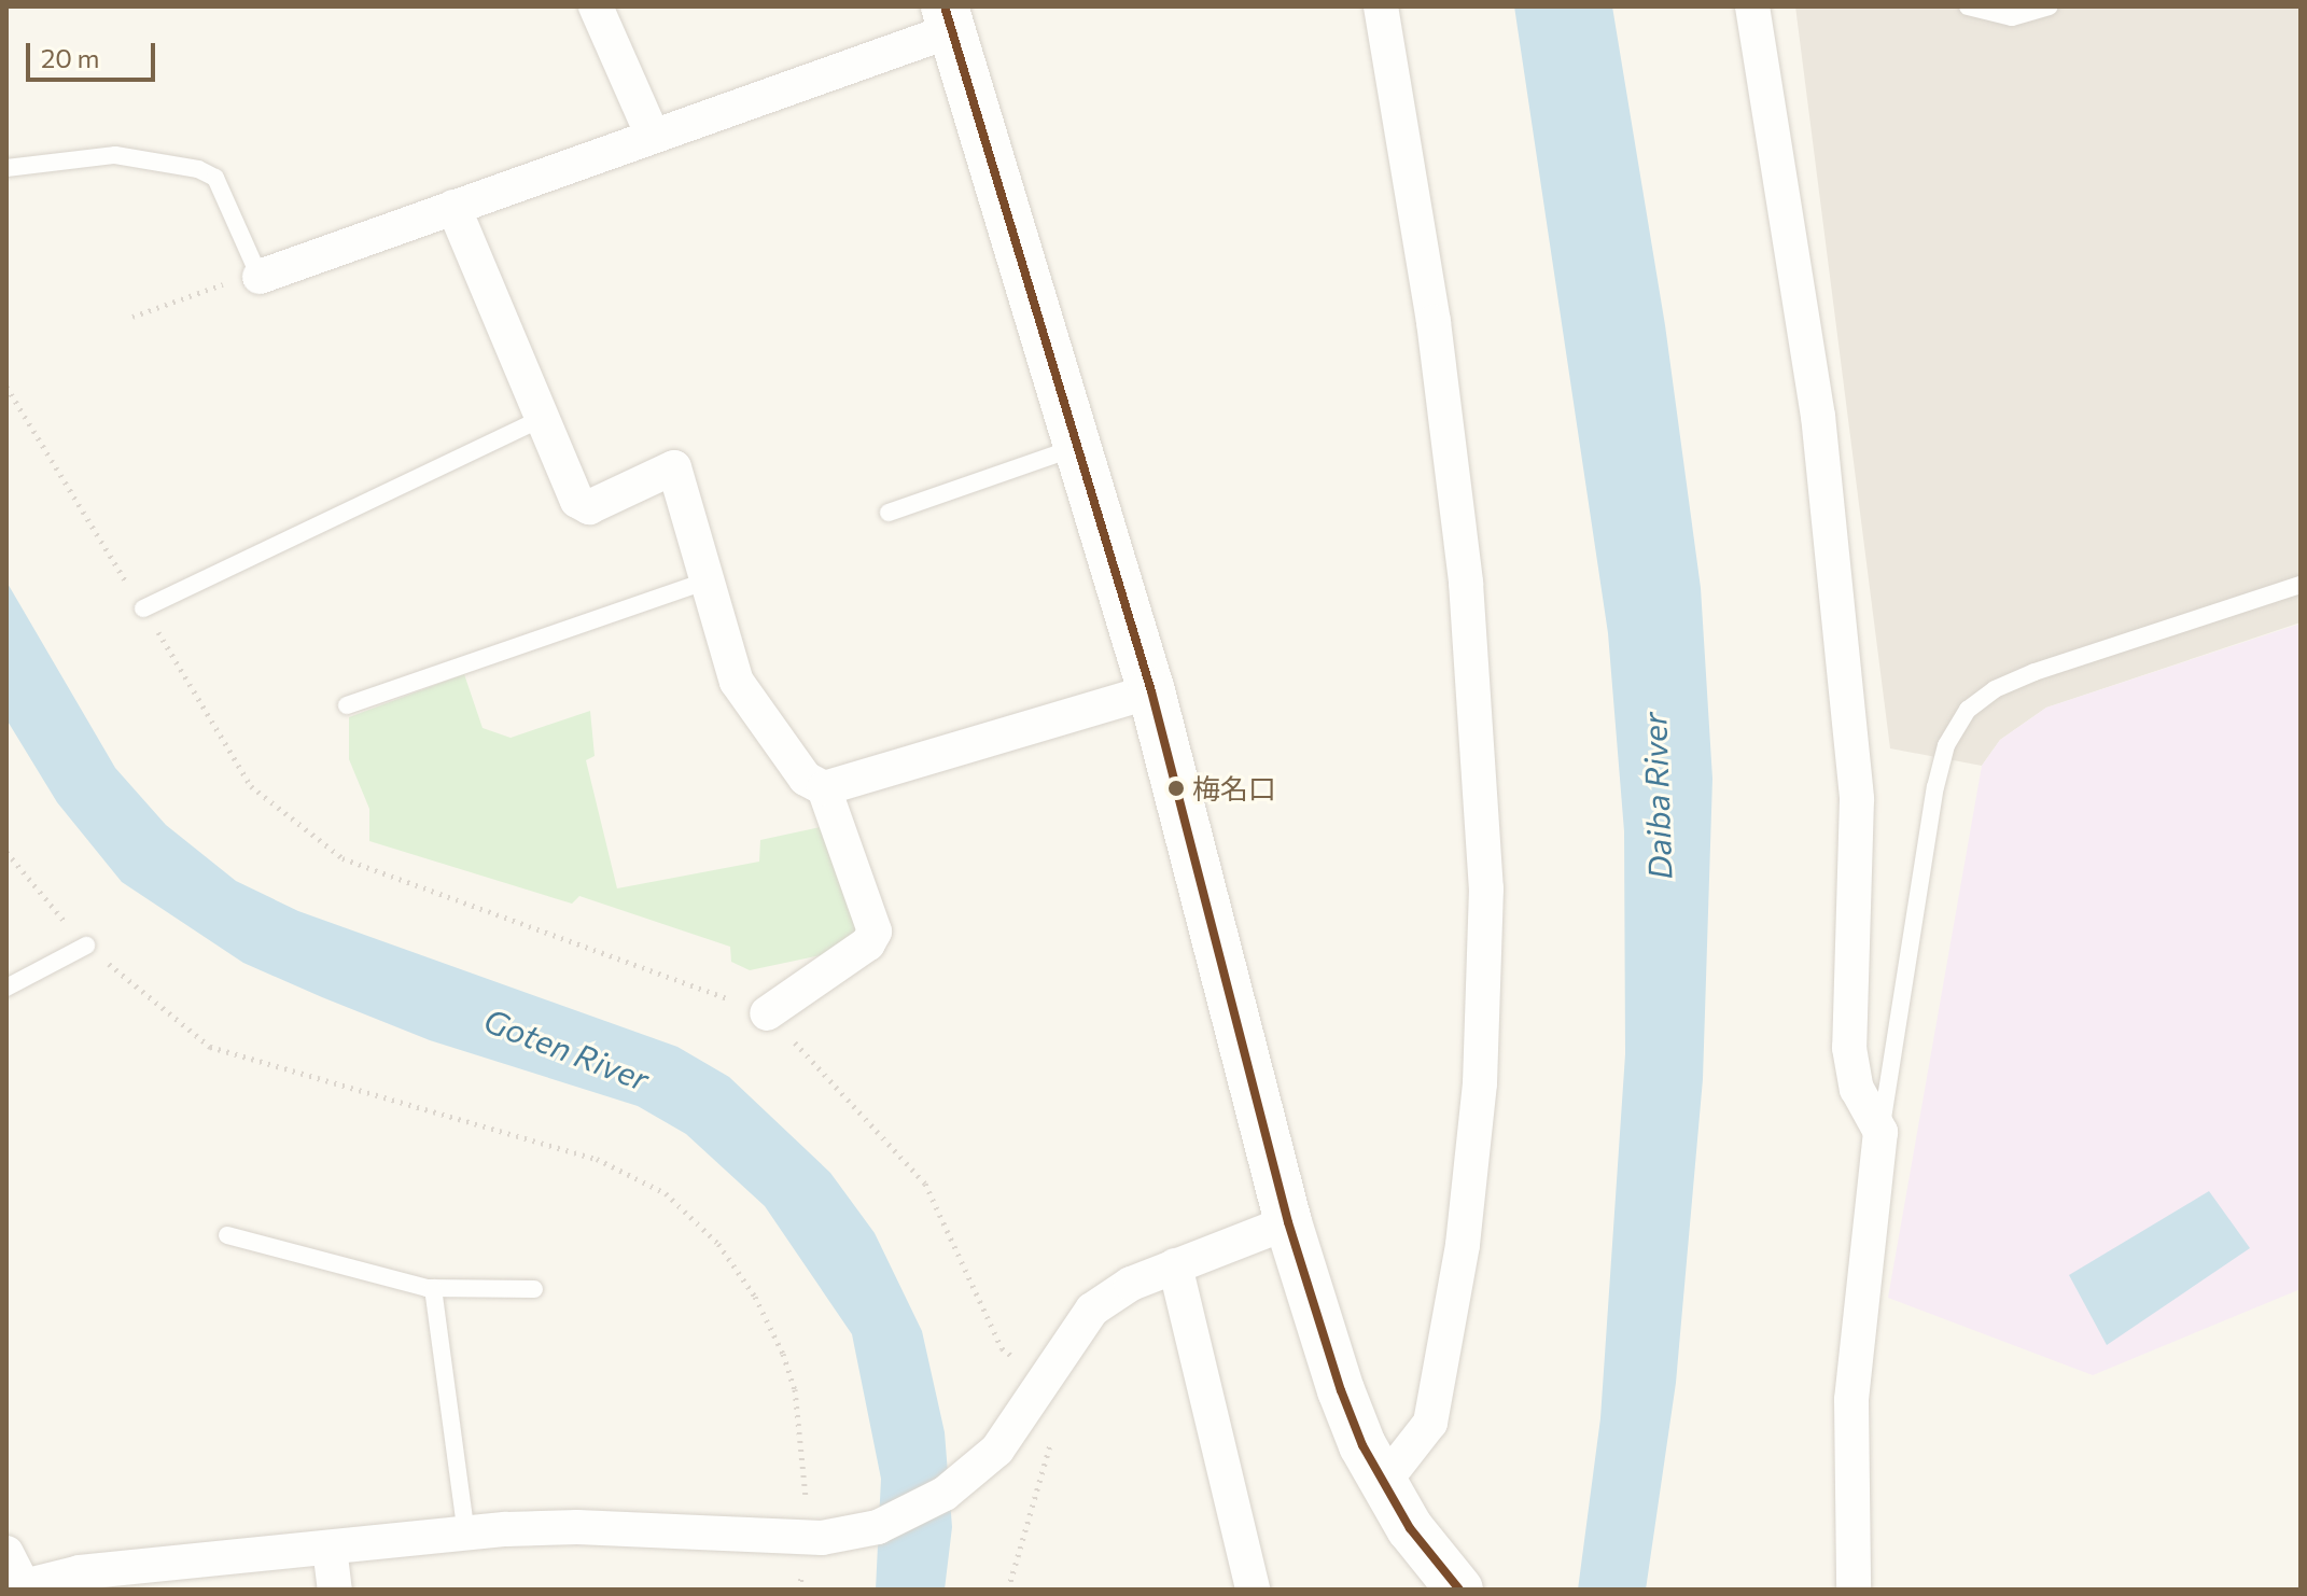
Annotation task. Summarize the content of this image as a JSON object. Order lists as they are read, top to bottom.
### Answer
{
  "water": ["Daiba River", "Goten River"],
  "places": ["梅名口"],
  "scale_bar": "20 m"
}
